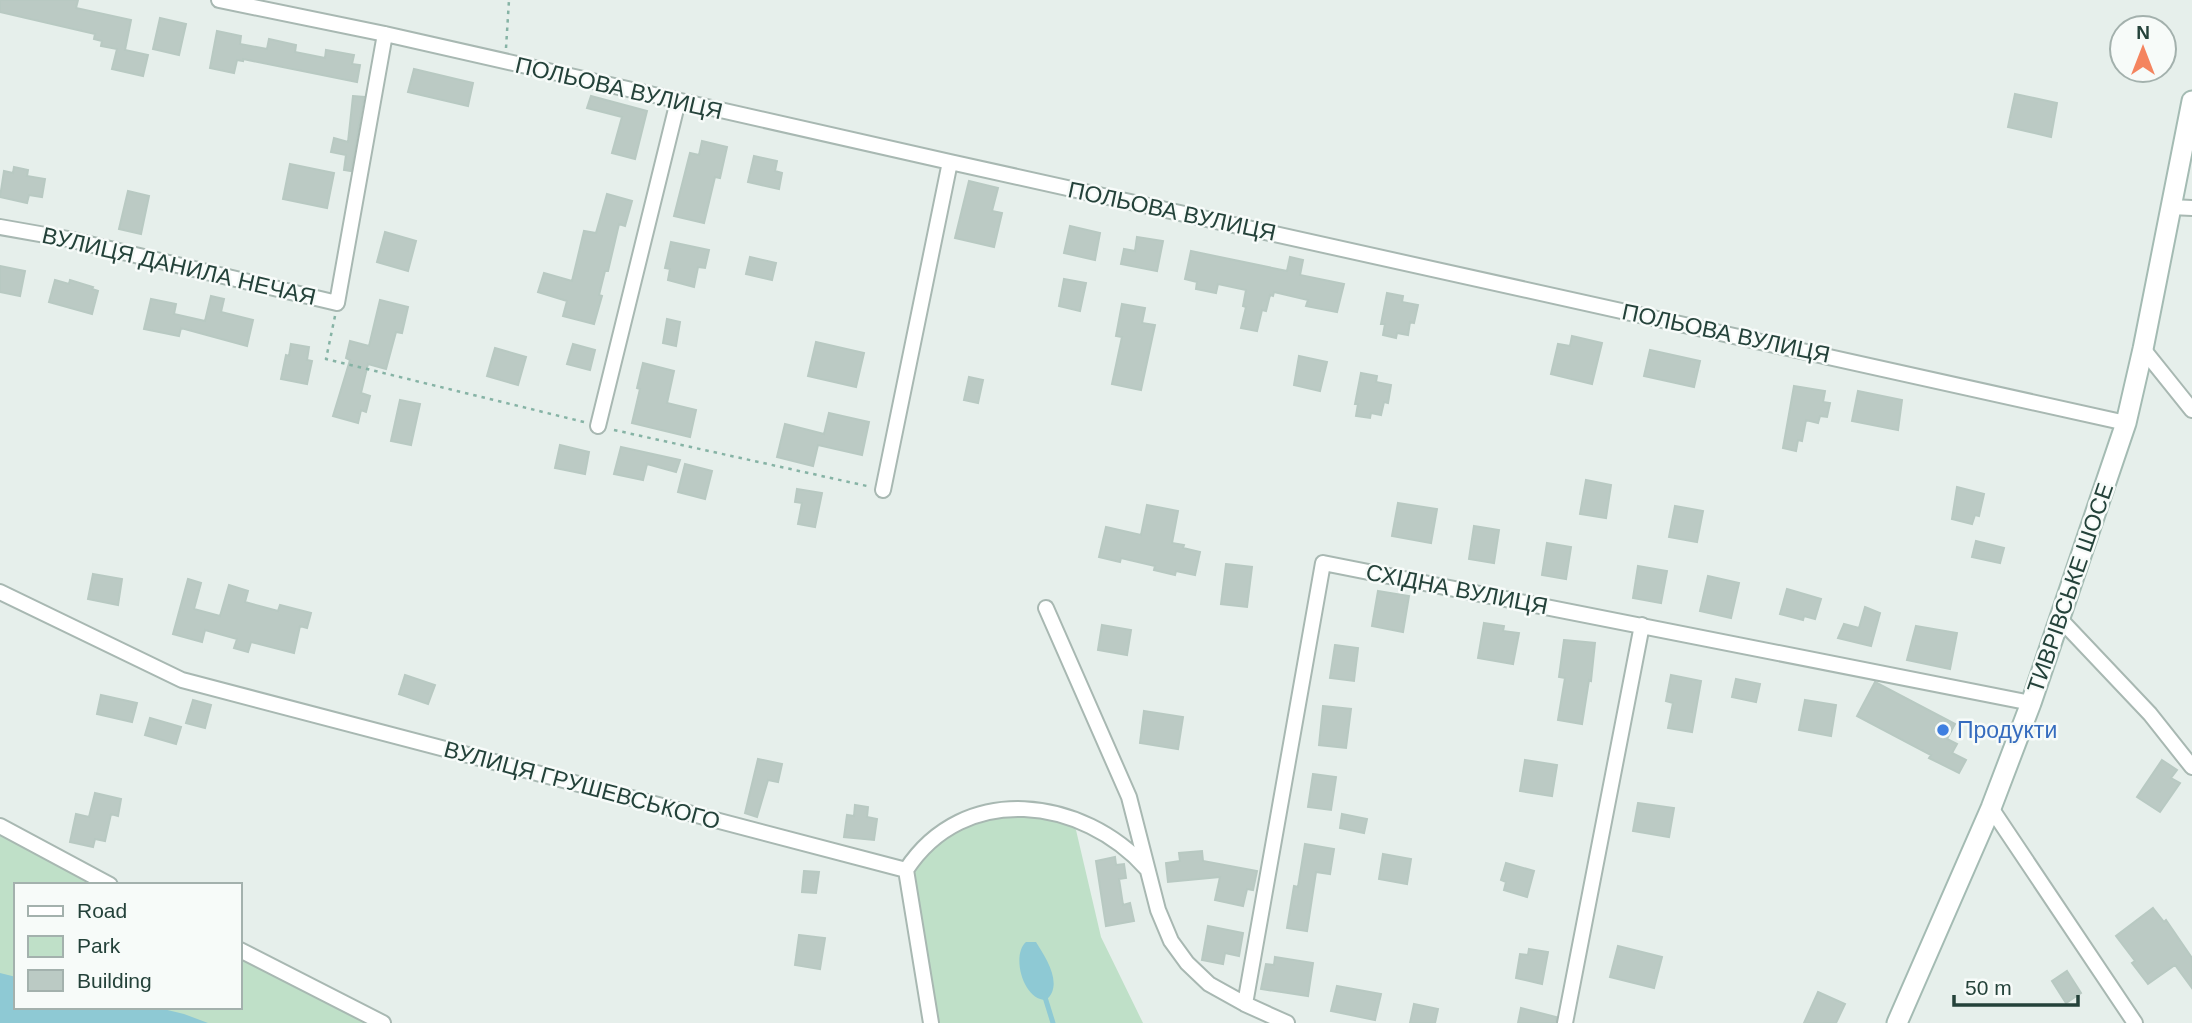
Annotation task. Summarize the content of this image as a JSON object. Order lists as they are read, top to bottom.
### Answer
{
  "streets": {
    "main road": ["ТИВРІВСЬКЕ ШОСЕ"],
    "street": [
      "ПОЛЬОВА ВУЛИЦЯ",
      "ВУЛИЦЯ ДАНИЛА НЕЧАЯ",
      "СХІДНА ВУЛИЦЯ",
      "ВУЛИЦЯ ГРУШЕВСЬКОГО"
    ]
  },
  "crossings": [
    ["ПОЛЬОВА ВУЛИЦЯ", "ВУЛИЦЯ ДАНИЛА НЕЧАЯ"],
    ["ПОЛЬОВА ВУЛИЦЯ", "ТИВРІВСЬКЕ ШОСЕ"],
    ["ТИВРІВСЬКЕ ШОСЕ", "СХІДНА ВУЛИЦЯ"]
  ],
  "places": ["Продукти"],
  "legend": ["Road", "Park", "Building"],
  "scale_bar": "50 m",
  "north": "top"
}
